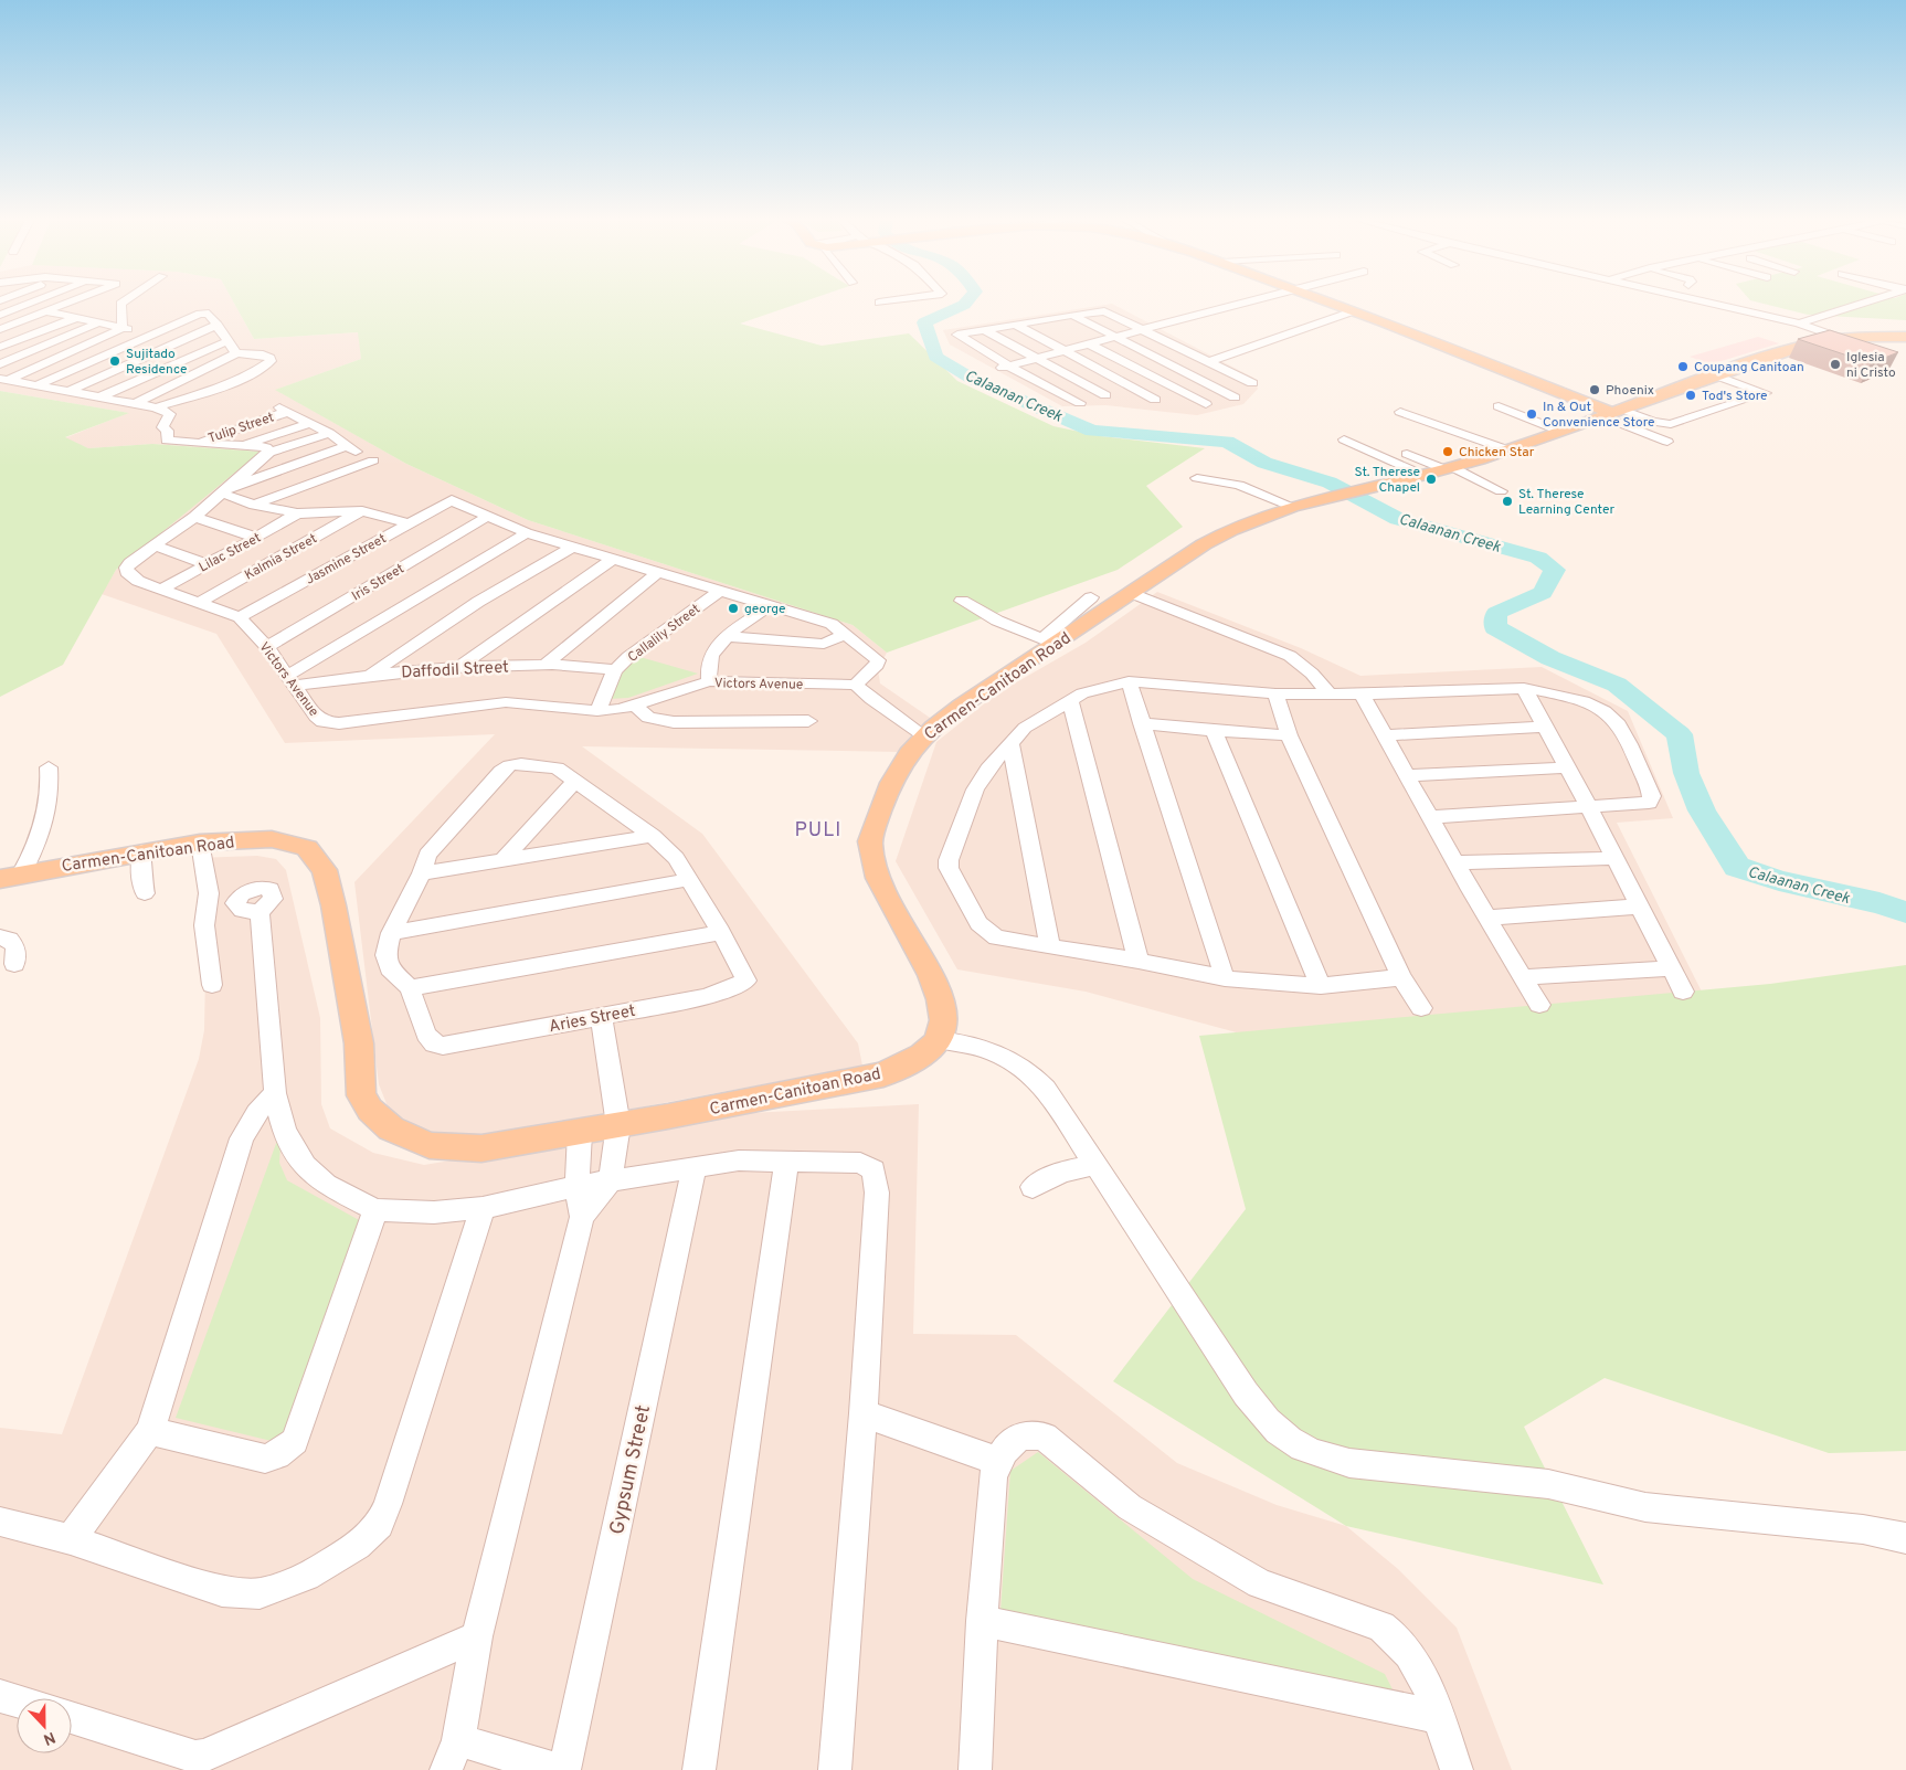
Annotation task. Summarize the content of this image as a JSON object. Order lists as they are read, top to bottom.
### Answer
{
  "streets": {
    "main road": ["Carmen-Canitoan Road"],
    "street": [
      "Tulip Street",
      "Lilac Street",
      "Kalmia Street",
      "Jasmine Street",
      "Iris Street",
      "Callalily Street",
      "Daffodil Street",
      "Victors Avenue",
      "Aries Street",
      "Gypsum Street"
    ]
  },
  "crossings": [
    ["Lilac Street", "Victors Avenue"],
    ["Kalmia Street", "Victors Avenue"],
    ["Jasmine Street", "Iris Street"],
    ["Jasmine Street", "Victors Avenue"],
    ["Iris Street", "Victors Avenue"],
    ["Callalily Street", "Daffodil Street"],
    ["Callalily Street", "Victors Avenue"],
    ["Daffodil Street", "Victors Avenue"]
  ],
  "districts": ["PULI"],
  "water": ["Calaanan Creek"],
  "places": [
    "Sujitado Residence",
    "Iglesia ni Cristo",
    "Coupang Canitoan",
    "Phoenix",
    "Tod's Store",
    "In & Out Convenience Store",
    "Chicken Star",
    "St. Therese Chapel",
    "St. Therese Learning Center",
    "george"
  ],
  "north": "bottom"
}
